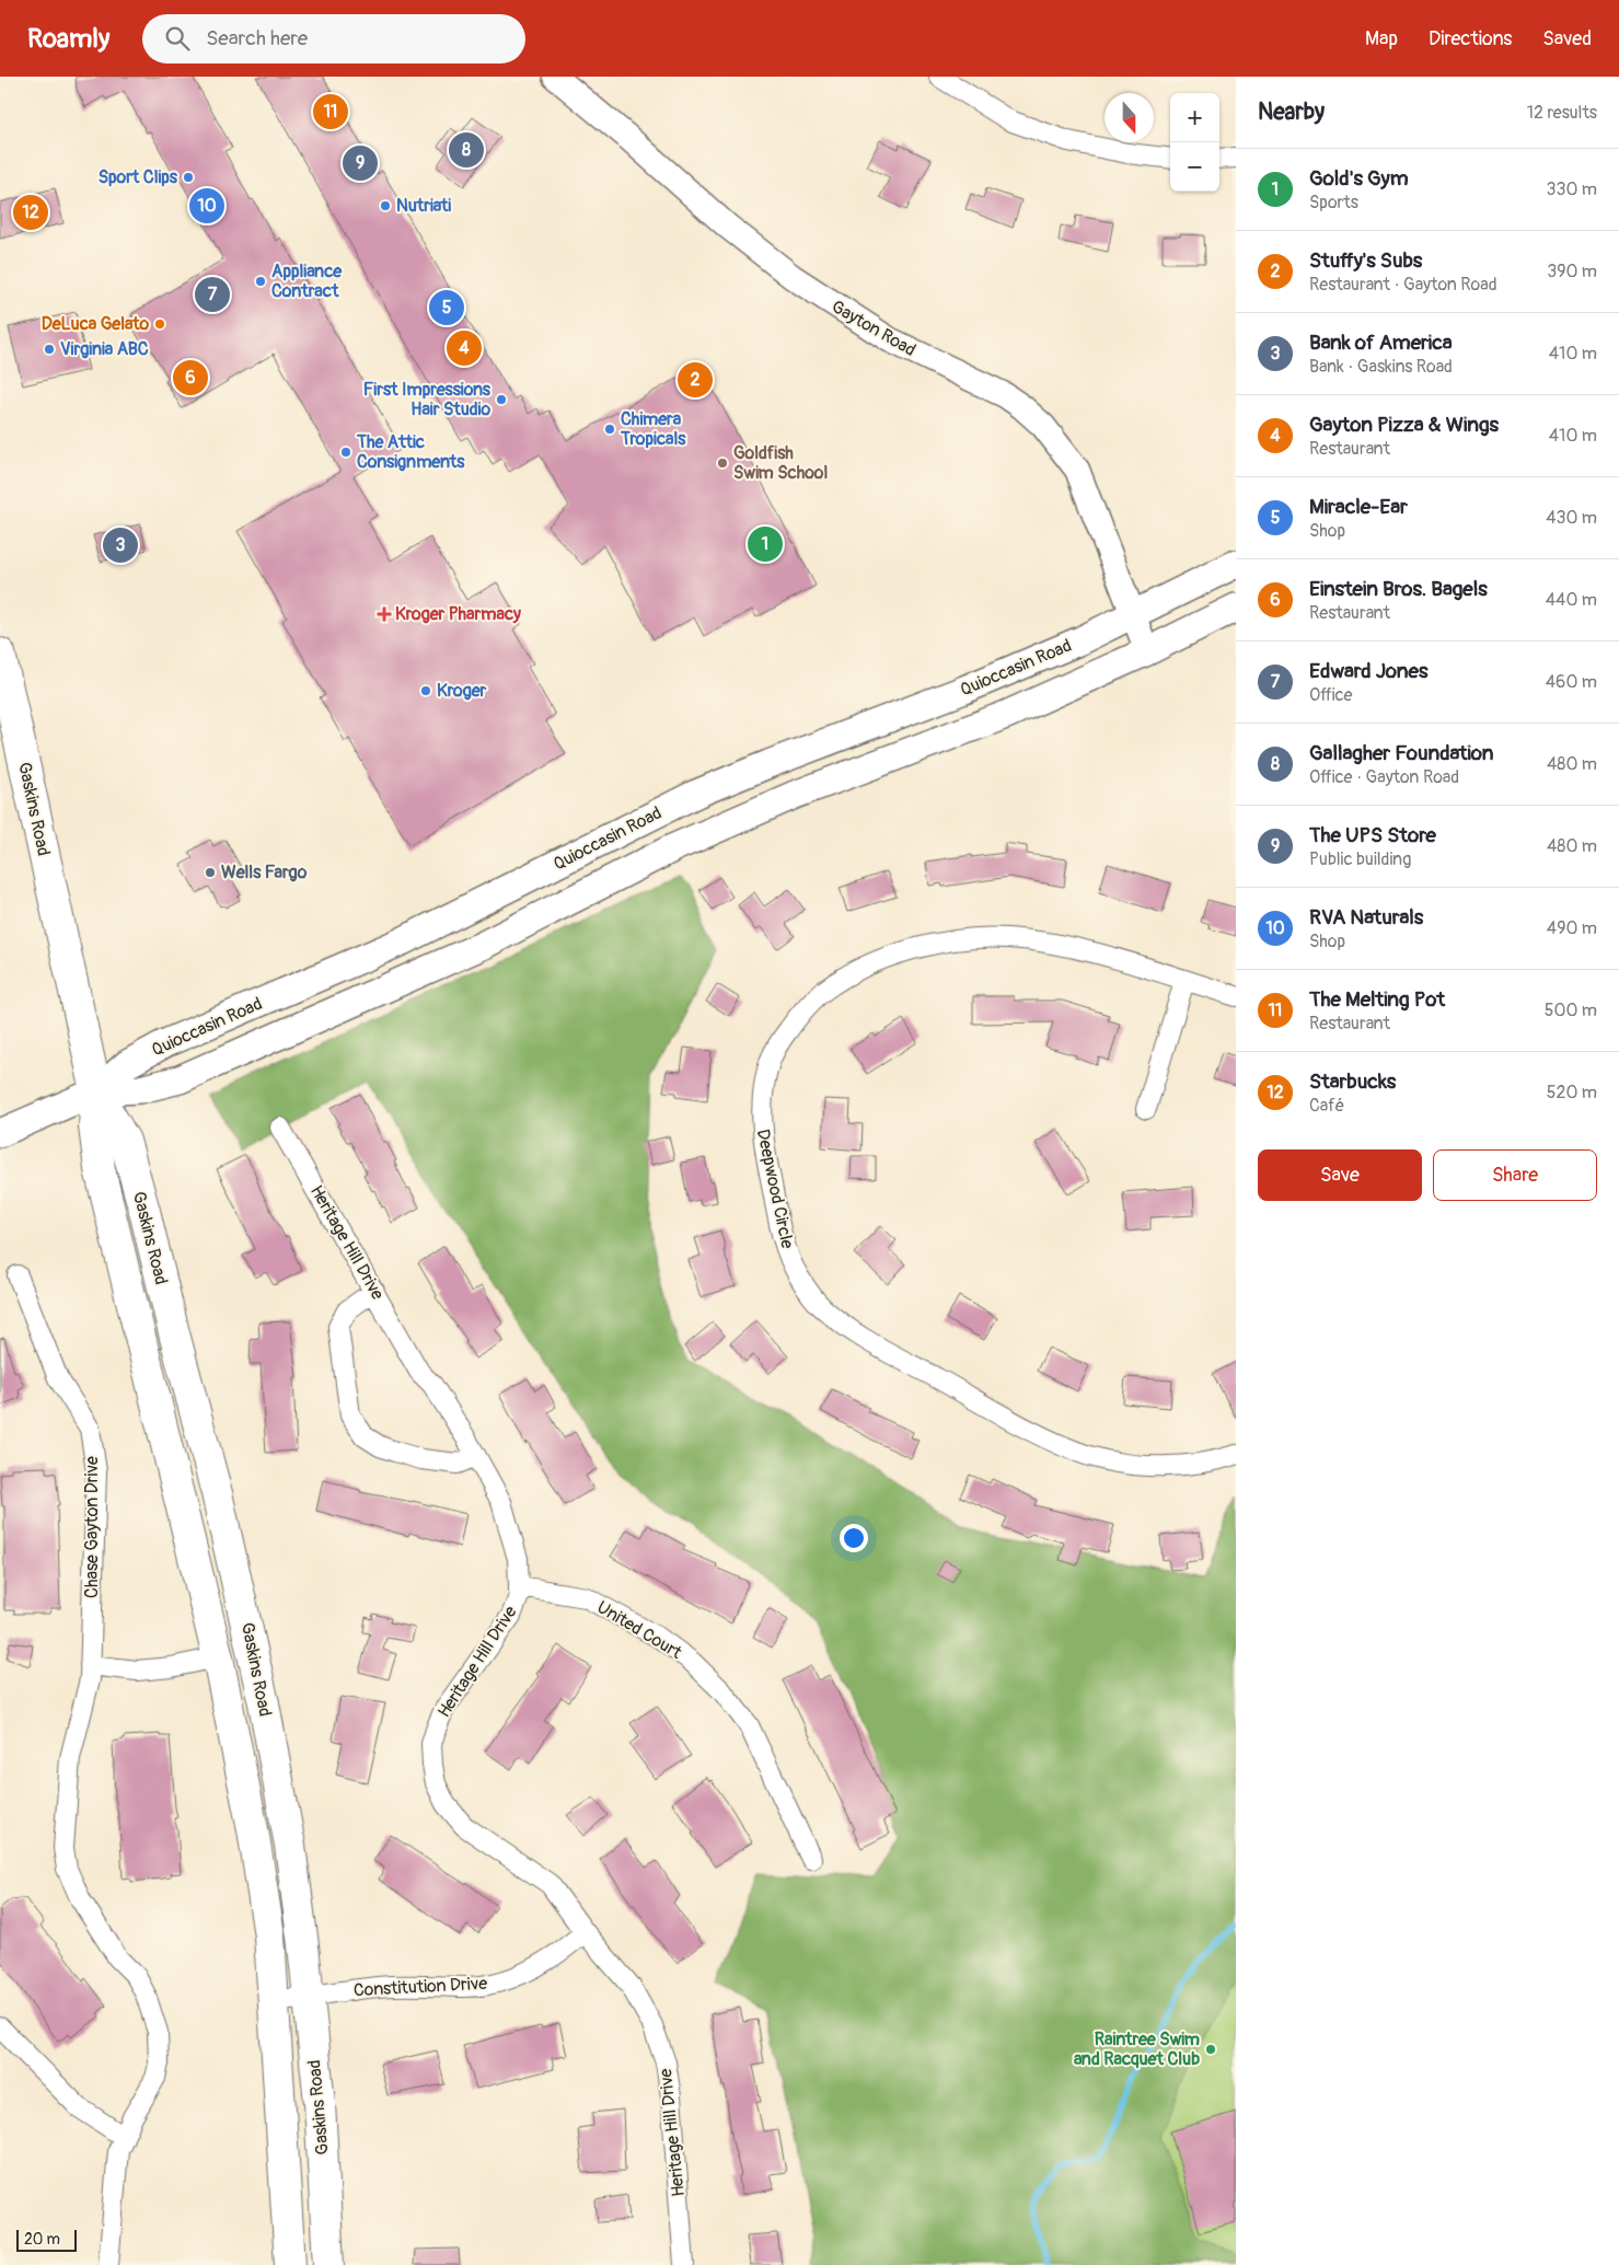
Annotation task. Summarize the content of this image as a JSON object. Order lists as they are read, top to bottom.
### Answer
{
  "streets": {
    "main road": ["Quioccasin Road", "Gaskins Road"],
    "street": [
      "Gayton Road",
      "Deepwood Circle",
      "Heritage Hill Drive",
      "Chase Gayton Drive",
      "United Court",
      "Constitution Drive"
    ]
  },
  "crossings": [
    ["Gayton Road", "Quioccasin Road"],
    ["Quioccasin Road", "Gaskins Road"],
    ["Gaskins Road", "Constitution Drive"],
    ["Heritage Hill Drive", "United Court"],
    ["Heritage Hill Drive", "Constitution Drive"]
  ],
  "places": {
    "other": [
      "Sport Clips",
      "Nutriati",
      "Appliance Contract",
      "DeLuca Gelato",
      "Virginia ABC",
      "First Impressions Hair Studio",
      "Chimera Tropicals",
      "The Attic Consignments",
      "Goldfish Swim School",
      "Kroger",
      "Wells Fargo",
      "Raintree Swim and Racquet Club"
    ],
    "health": ["Kroger Pharmacy"]
  },
  "scale_bar": "20 m",
  "north": "bottom",
  "page": {
    "header": "Roamly",
    "search": "Search here",
    "nav": ["Map", "Directions", "Saved"],
    "heading": ["Nearby", "12 results"],
    "pins": [
      "11",
      "8",
      "9",
      "10",
      "12",
      "7",
      "5",
      "4",
      "6",
      "2",
      "1",
      "3"
    ],
    "map_buttons": ["+", "−"],
    "list": [
      {
        "mark": "1",
        "name": "Gold's Gym",
        "note": "Sports",
        "value": "330 m"
      },
      {
        "mark": "2",
        "name": "Stuffy's Subs",
        "note": "Restaurant · Gayton Road",
        "value": "390 m"
      },
      {
        "mark": "3",
        "name": "Bank of America",
        "note": "Bank · Gaskins Road",
        "value": "410 m"
      },
      {
        "mark": "4",
        "name": "Gayton Pizza & Wings",
        "note": "Restaurant",
        "value": "410 m"
      },
      {
        "mark": "5",
        "name": "Miracle-Ear",
        "note": "Shop",
        "value": "430 m"
      },
      {
        "mark": "6",
        "name": "Einstein Bros. Bagels",
        "note": "Restaurant",
        "value": "440 m"
      },
      {
        "mark": "7",
        "name": "Edward Jones",
        "note": "Office",
        "value": "460 m"
      },
      {
        "mark": "8",
        "name": "Gallagher Foundation",
        "note": "Office · Gayton Road",
        "value": "480 m"
      },
      {
        "mark": "9",
        "name": "The UPS Store",
        "note": "Public building",
        "value": "480 m"
      },
      {
        "mark": "10",
        "name": "RVA Naturals",
        "note": "Shop",
        "value": "490 m"
      },
      {
        "mark": "11",
        "name": "The Melting Pot",
        "note": "Restaurant",
        "value": "500 m"
      },
      {
        "mark": "12",
        "name": "Starbucks",
        "note": "Café",
        "value": "520 m"
      }
    ],
    "buttons": ["Save", "Share"],
    "scale": "20 m"
  }
}
